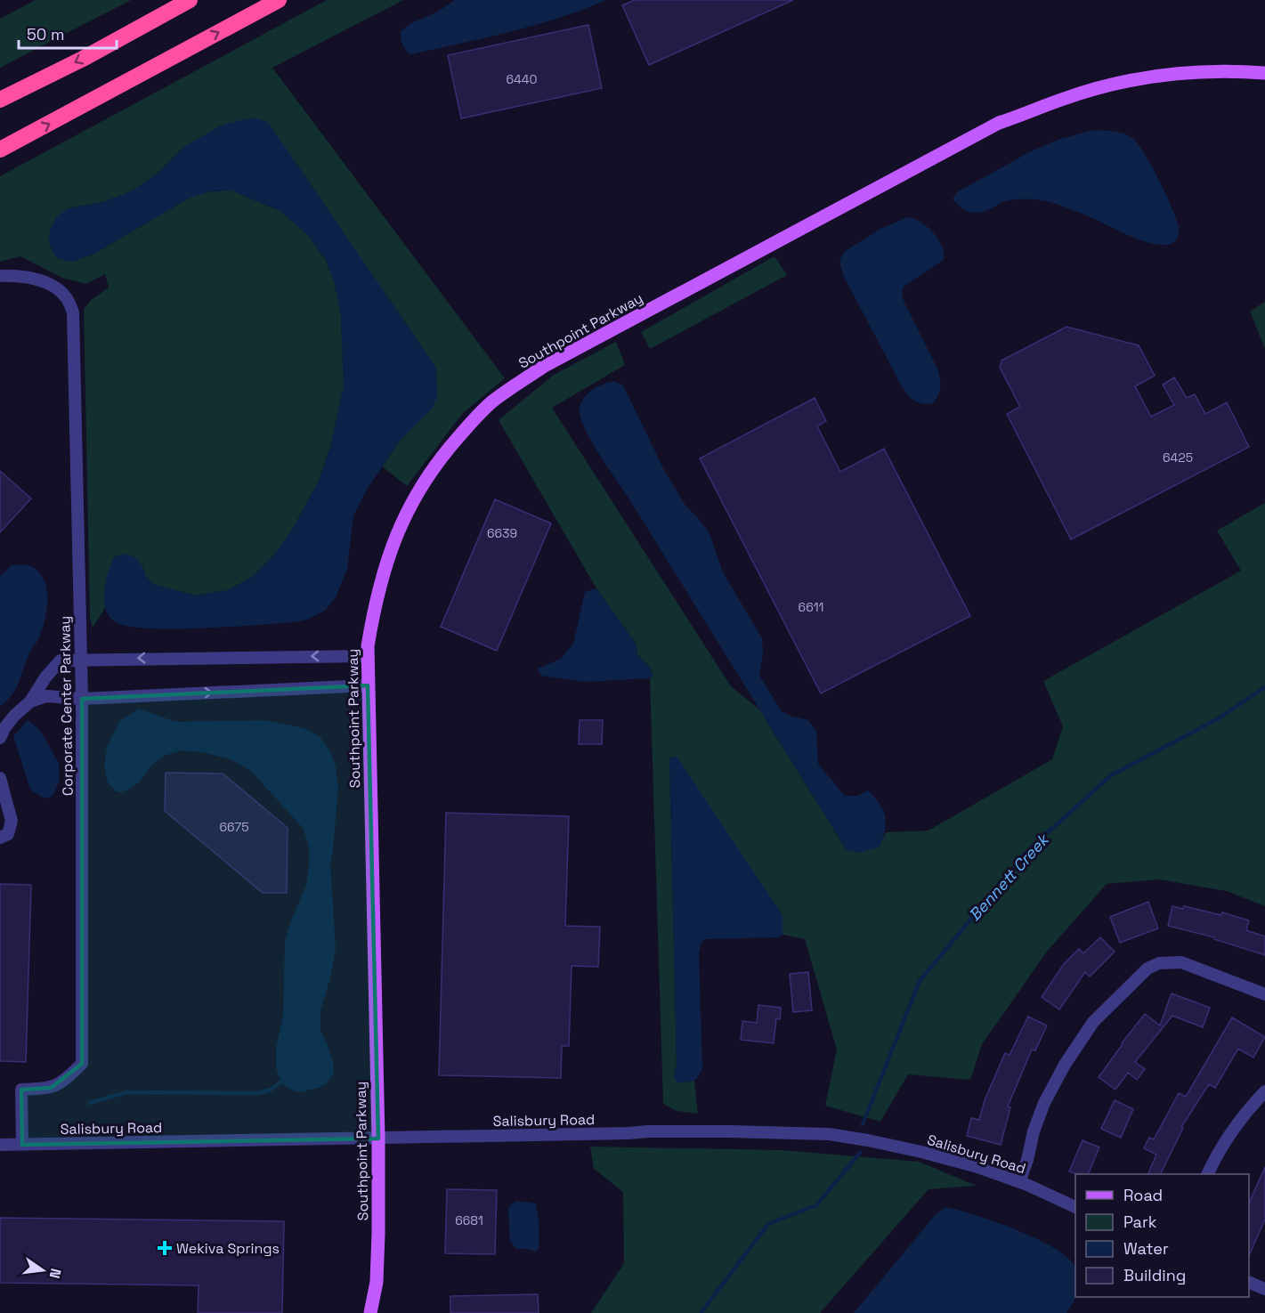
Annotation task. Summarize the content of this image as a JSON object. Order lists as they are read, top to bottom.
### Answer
{
  "streets": {
    "main road": ["Southpoint Parkway"],
    "street": ["Corporate Center Parkway", "Salisbury Road"]
  },
  "crossings": [
    ["Southpoint Parkway", "Salisbury Road"],
    ["Corporate Center Parkway", "Salisbury Road"]
  ],
  "water": ["Bennett Creek"],
  "places": {
    "health": ["Wekiva Springs"]
  },
  "house_numbers": [
    "6440",
    "6425",
    "6639",
    "6611",
    "6675",
    "6681"
  ],
  "legend": [
    "Road",
    "Park",
    "Water",
    "Building"
  ],
  "scale_bar": "50 m",
  "north": "right"
}
